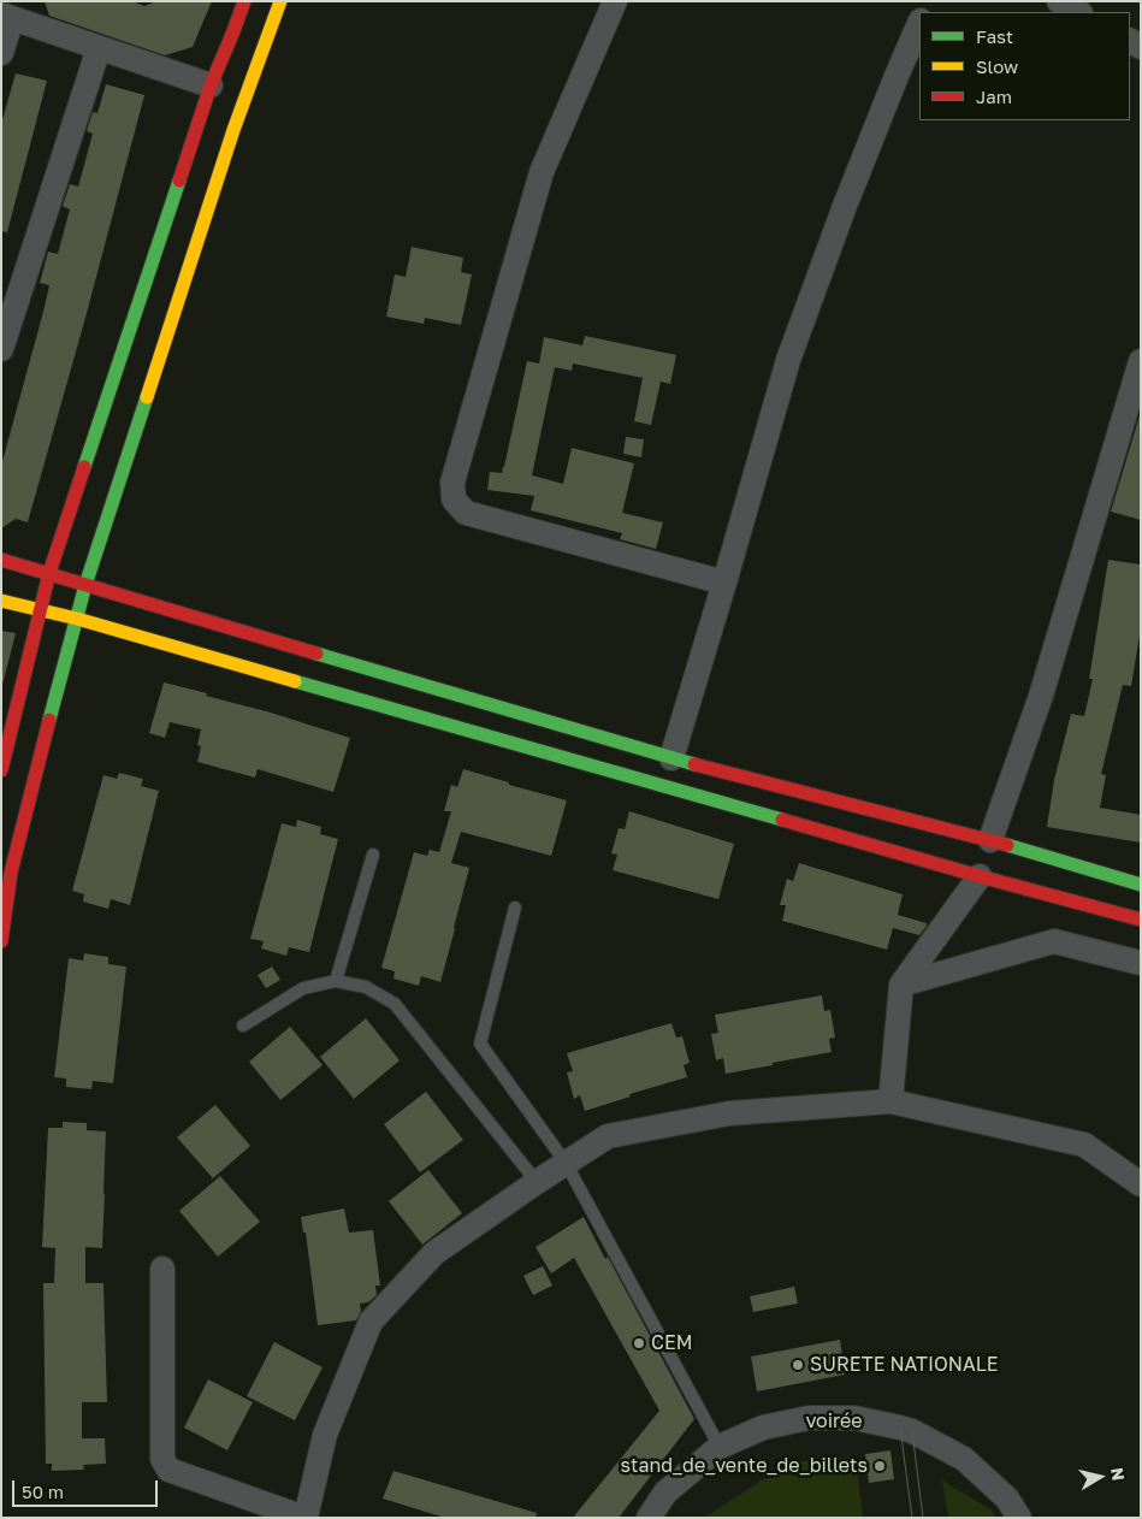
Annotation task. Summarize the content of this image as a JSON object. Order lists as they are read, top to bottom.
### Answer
{
  "streets": {
    "street": ["voirée"]
  },
  "places": ["CEM", "SURETE NATIONALE", "stand_de_vente_de_billets"],
  "legend": ["Fast", "Slow", "Jam"],
  "scale_bar": "50 m",
  "north": "right"
}
